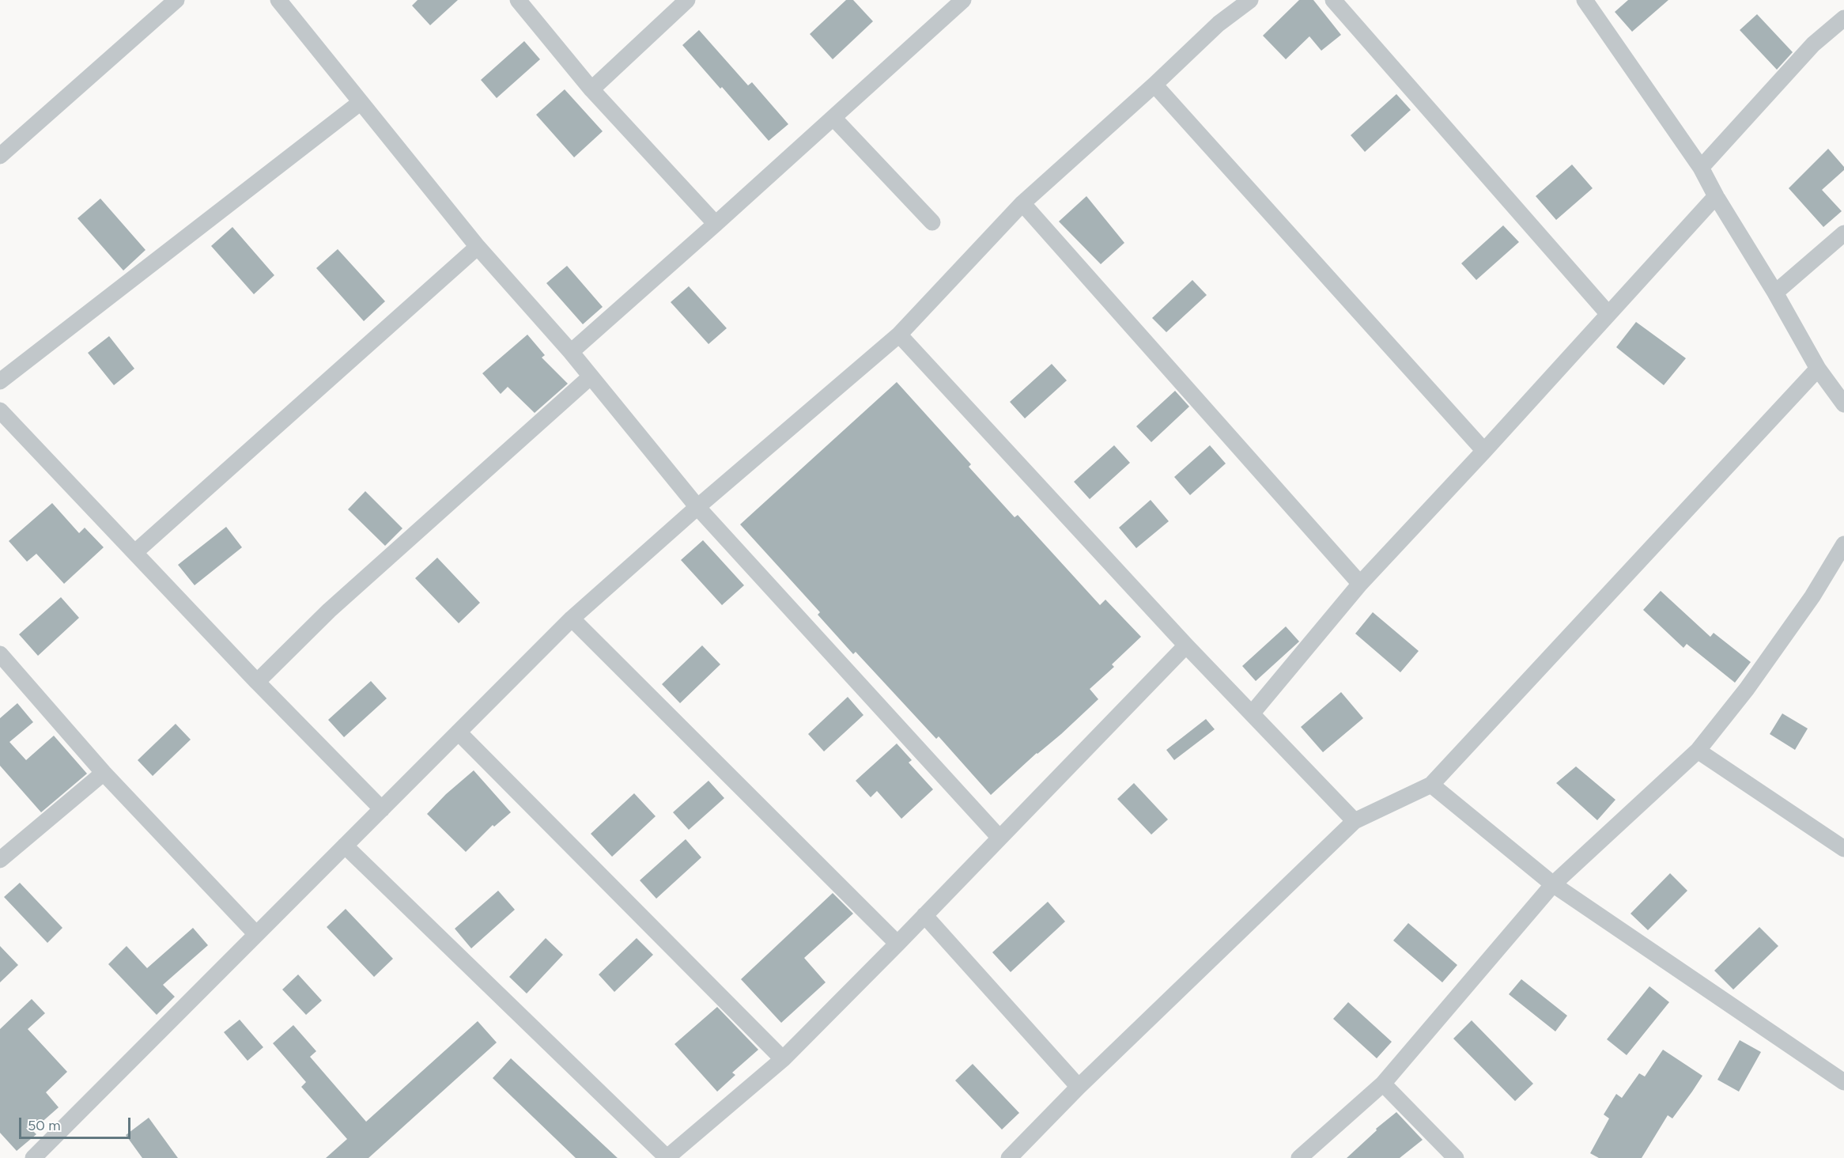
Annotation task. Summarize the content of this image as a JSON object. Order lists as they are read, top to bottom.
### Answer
{
  "scale_bar": "50 m"
}
